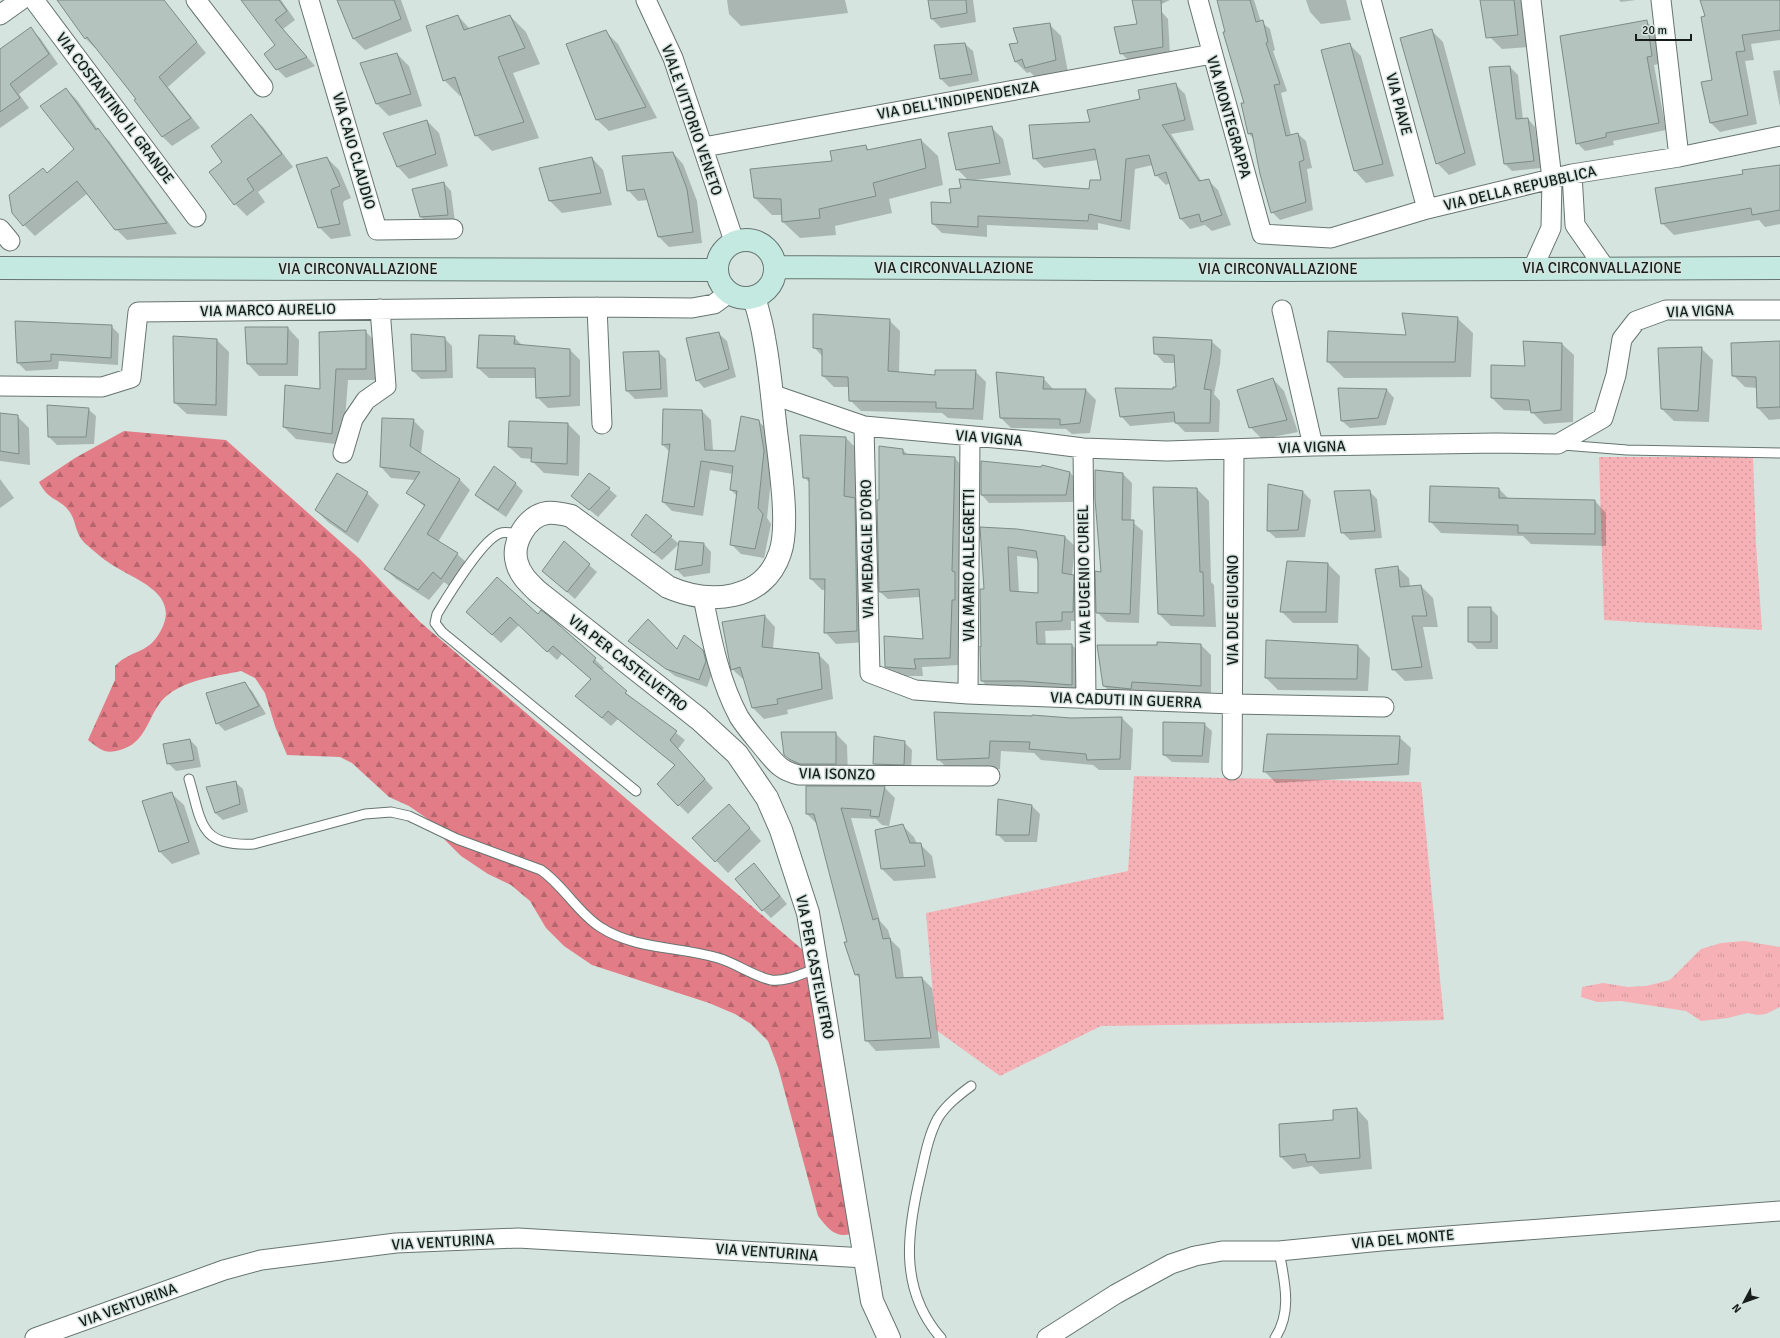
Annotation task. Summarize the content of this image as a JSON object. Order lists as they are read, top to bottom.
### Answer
{
  "streets": {
    "main road": ["VIA CIRCONVALLAZIONE"],
    "street": [
      "VIA DELL'INDIPENDENZA",
      "VIA PIAVE",
      "VIA COSTANTINO IL GRANDE",
      "VIA MONTEGRAPPA",
      "VIALE VITTORIO VENETO",
      "VIA CAIO CLAUDIO",
      "VIA DELLA REPUBBLICA",
      "VIA MARCO AURELIO",
      "VIA VIGNA",
      "VIA MEDAGLIE D'ORO",
      "VIA MARIO ALLEGRETTI",
      "VIA EUGENIO CURIEL",
      "VIA DUE GIUGNO",
      "VIA PER CASTELVETRO",
      "VIA CADUTI IN GUERRA",
      "VIA ISONZO",
      "VIA DEL MONTE",
      "VIA VENTURINA"
    ]
  },
  "crossings": [
    ["VIA DELL'INDIPENDENZA", "VIA MONTEGRAPPA"],
    ["VIA DELL'INDIPENDENZA", "VIALE VITTORIO VENETO"],
    ["VIA PIAVE", "VIA DELLA REPUBBLICA"],
    ["VIA MONTEGRAPPA", "VIA DELLA REPUBBLICA"],
    ["VIALE VITTORIO VENETO", "VIA CIRCONVALLAZIONE"],
    ["VIALE VITTORIO VENETO", "VIA MARCO AURELIO"],
    ["VIA CIRCONVALLAZIONE", "VIA MARCO AURELIO"],
    ["VIA VIGNA", "VIA MEDAGLIE D'ORO"],
    ["VIA VIGNA", "VIA MARIO ALLEGRETTI"],
    ["VIA VIGNA", "VIA EUGENIO CURIEL"],
    ["VIA VIGNA", "VIA DUE GIUGNO"],
    ["VIA MEDAGLIE D'ORO", "VIA CADUTI IN GUERRA"],
    ["VIA MARIO ALLEGRETTI", "VIA CADUTI IN GUERRA"],
    ["VIA EUGENIO CURIEL", "VIA CADUTI IN GUERRA"],
    ["VIA DUE GIUGNO", "VIA CADUTI IN GUERRA"],
    ["VIA PER CASTELVETRO", "VIA VENTURINA"]
  ],
  "scale_bar": "20 m",
  "north": "bottom left"
}
